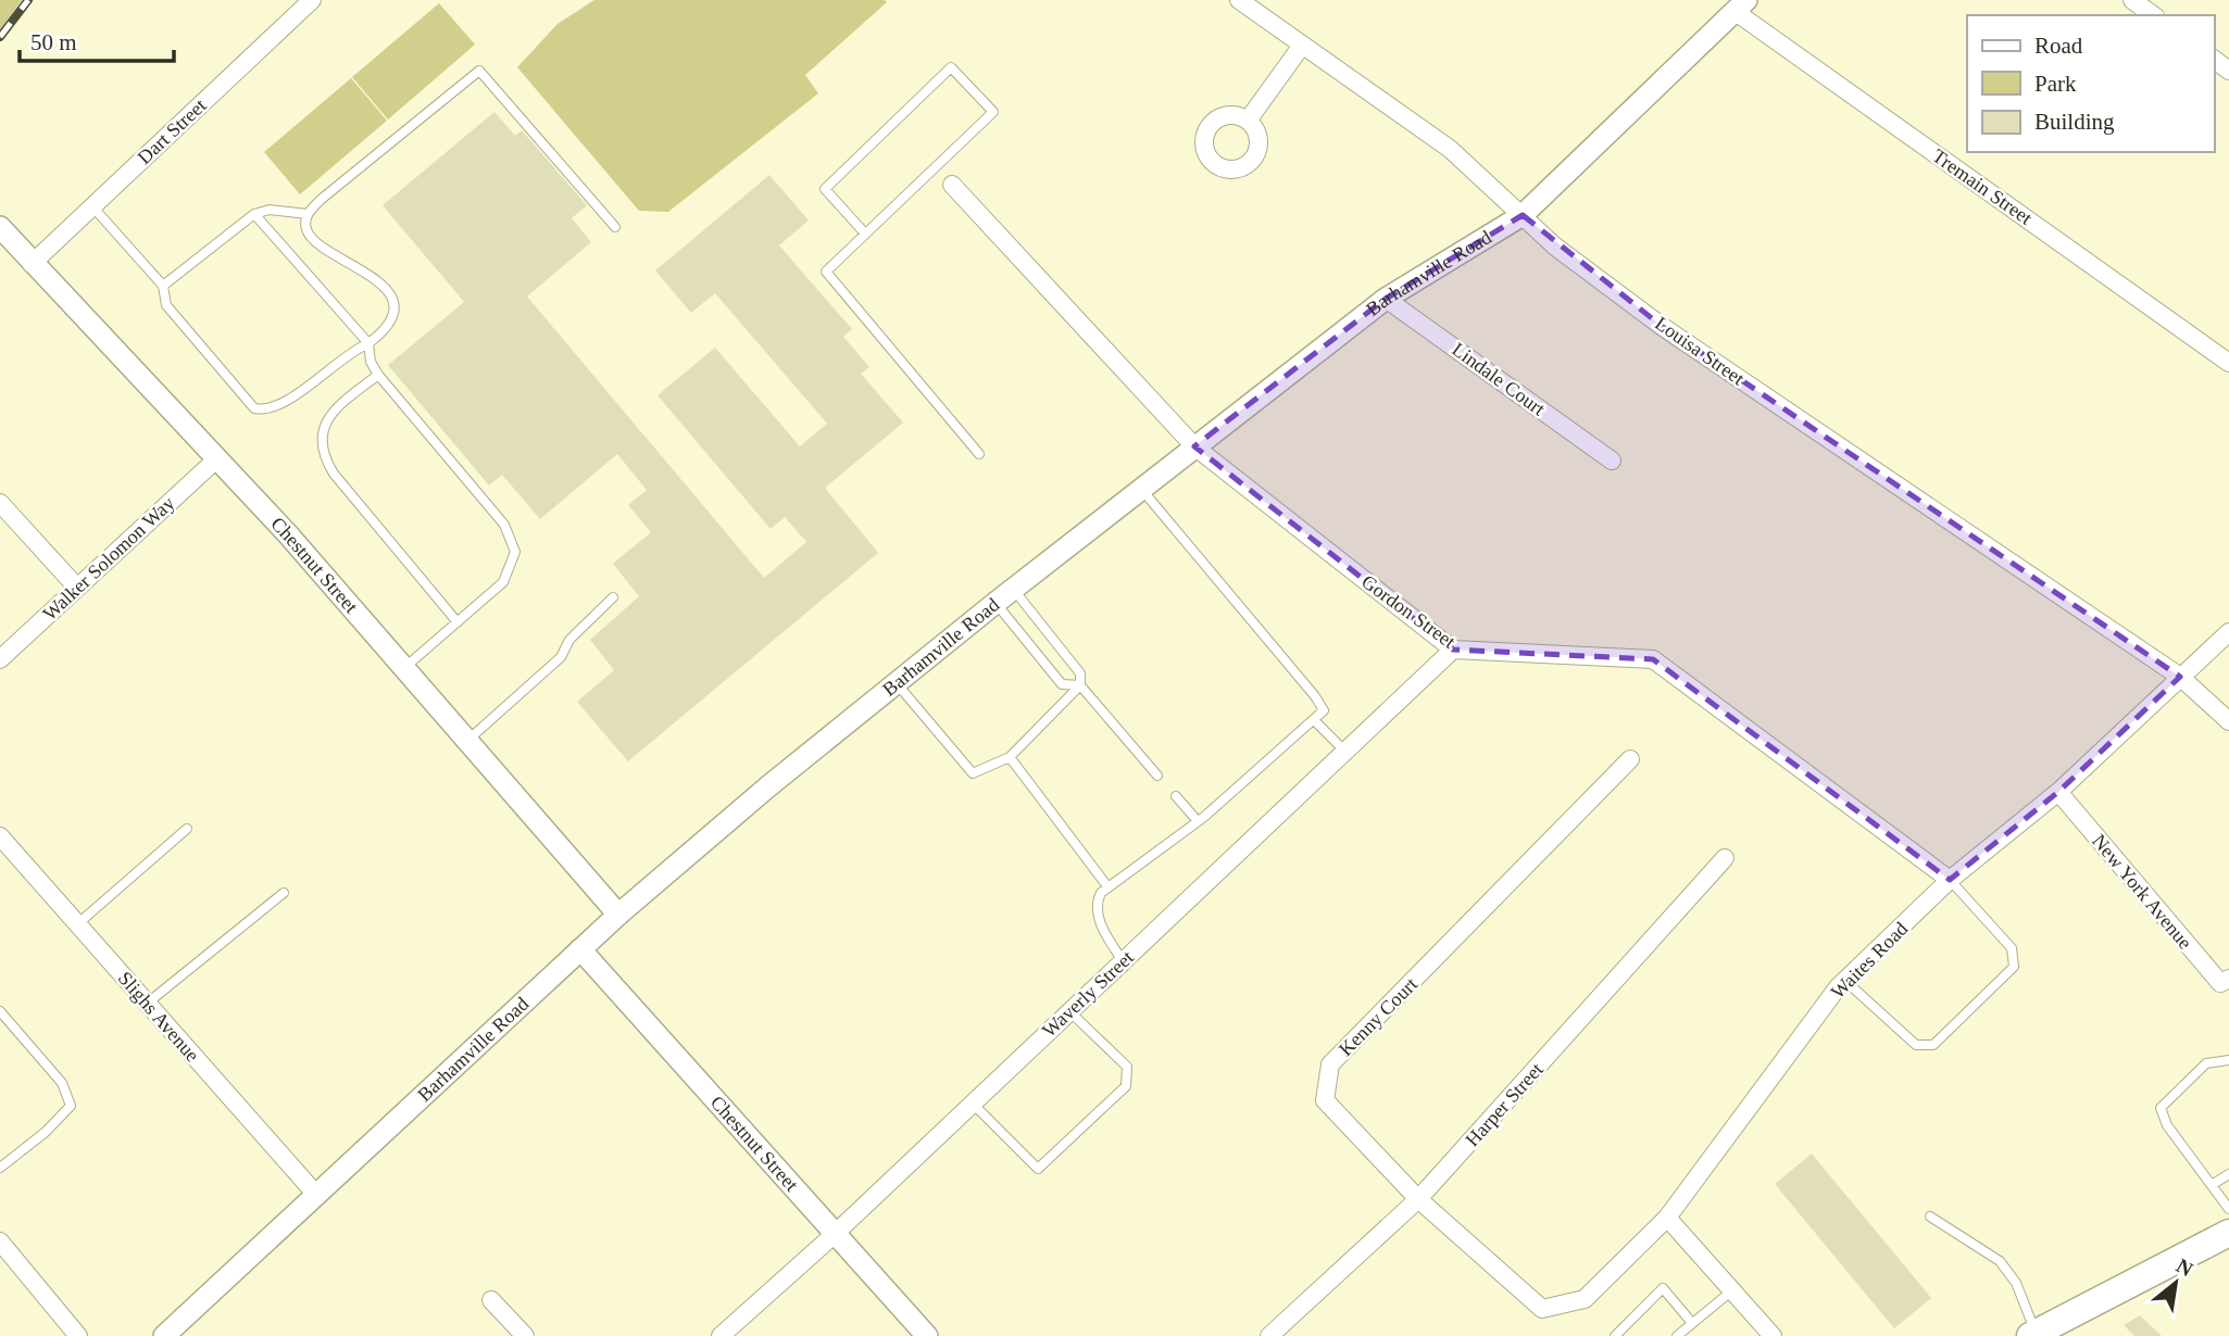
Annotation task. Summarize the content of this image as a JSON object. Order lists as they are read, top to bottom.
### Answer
{
  "streets": {
    "street": [
      "Dart Street",
      "Tremain Street",
      "Barhamville Road",
      "Louisa Street",
      "Lindale Court",
      "Walker Solomon Way",
      "Chestnut Street",
      "Gordon Street",
      "New York Avenue",
      "Waites Road",
      "Waverly Street",
      "Slighs Avenue",
      "Kenny Court",
      "Harper Street"
    ]
  },
  "crossings": [
    ["Dart Street", "Chestnut Street"],
    ["Tremain Street", "Barhamville Road"],
    ["Barhamville Road", "Louisa Street"],
    ["Barhamville Road", "Lindale Court"],
    ["Barhamville Road", "Chestnut Street"],
    ["Barhamville Road", "Gordon Street"],
    ["Barhamville Road", "Slighs Avenue"],
    ["Louisa Street", "Waites Road"],
    ["Walker Solomon Way", "Chestnut Street"],
    ["Chestnut Street", "Waverly Street"],
    ["Gordon Street", "Waites Road"],
    ["Gordon Street", "Waverly Street"],
    ["New York Avenue", "Waites Road"],
    ["Waites Road", "Kenny Court"],
    ["Kenny Court", "Harper Street"]
  ],
  "legend": ["Road", "Park", "Building"],
  "scale_bar": "50 m",
  "north": "top right"
}
